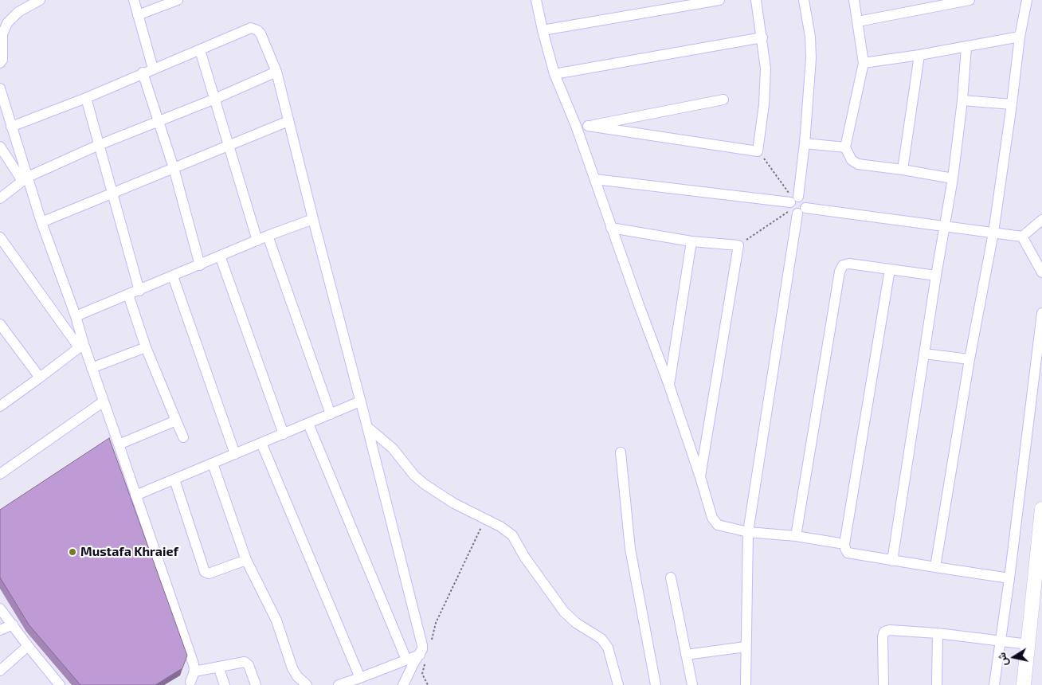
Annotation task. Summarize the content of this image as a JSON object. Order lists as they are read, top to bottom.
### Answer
{
  "places": ["Mustafa Khraief"],
  "north": "left"
}
